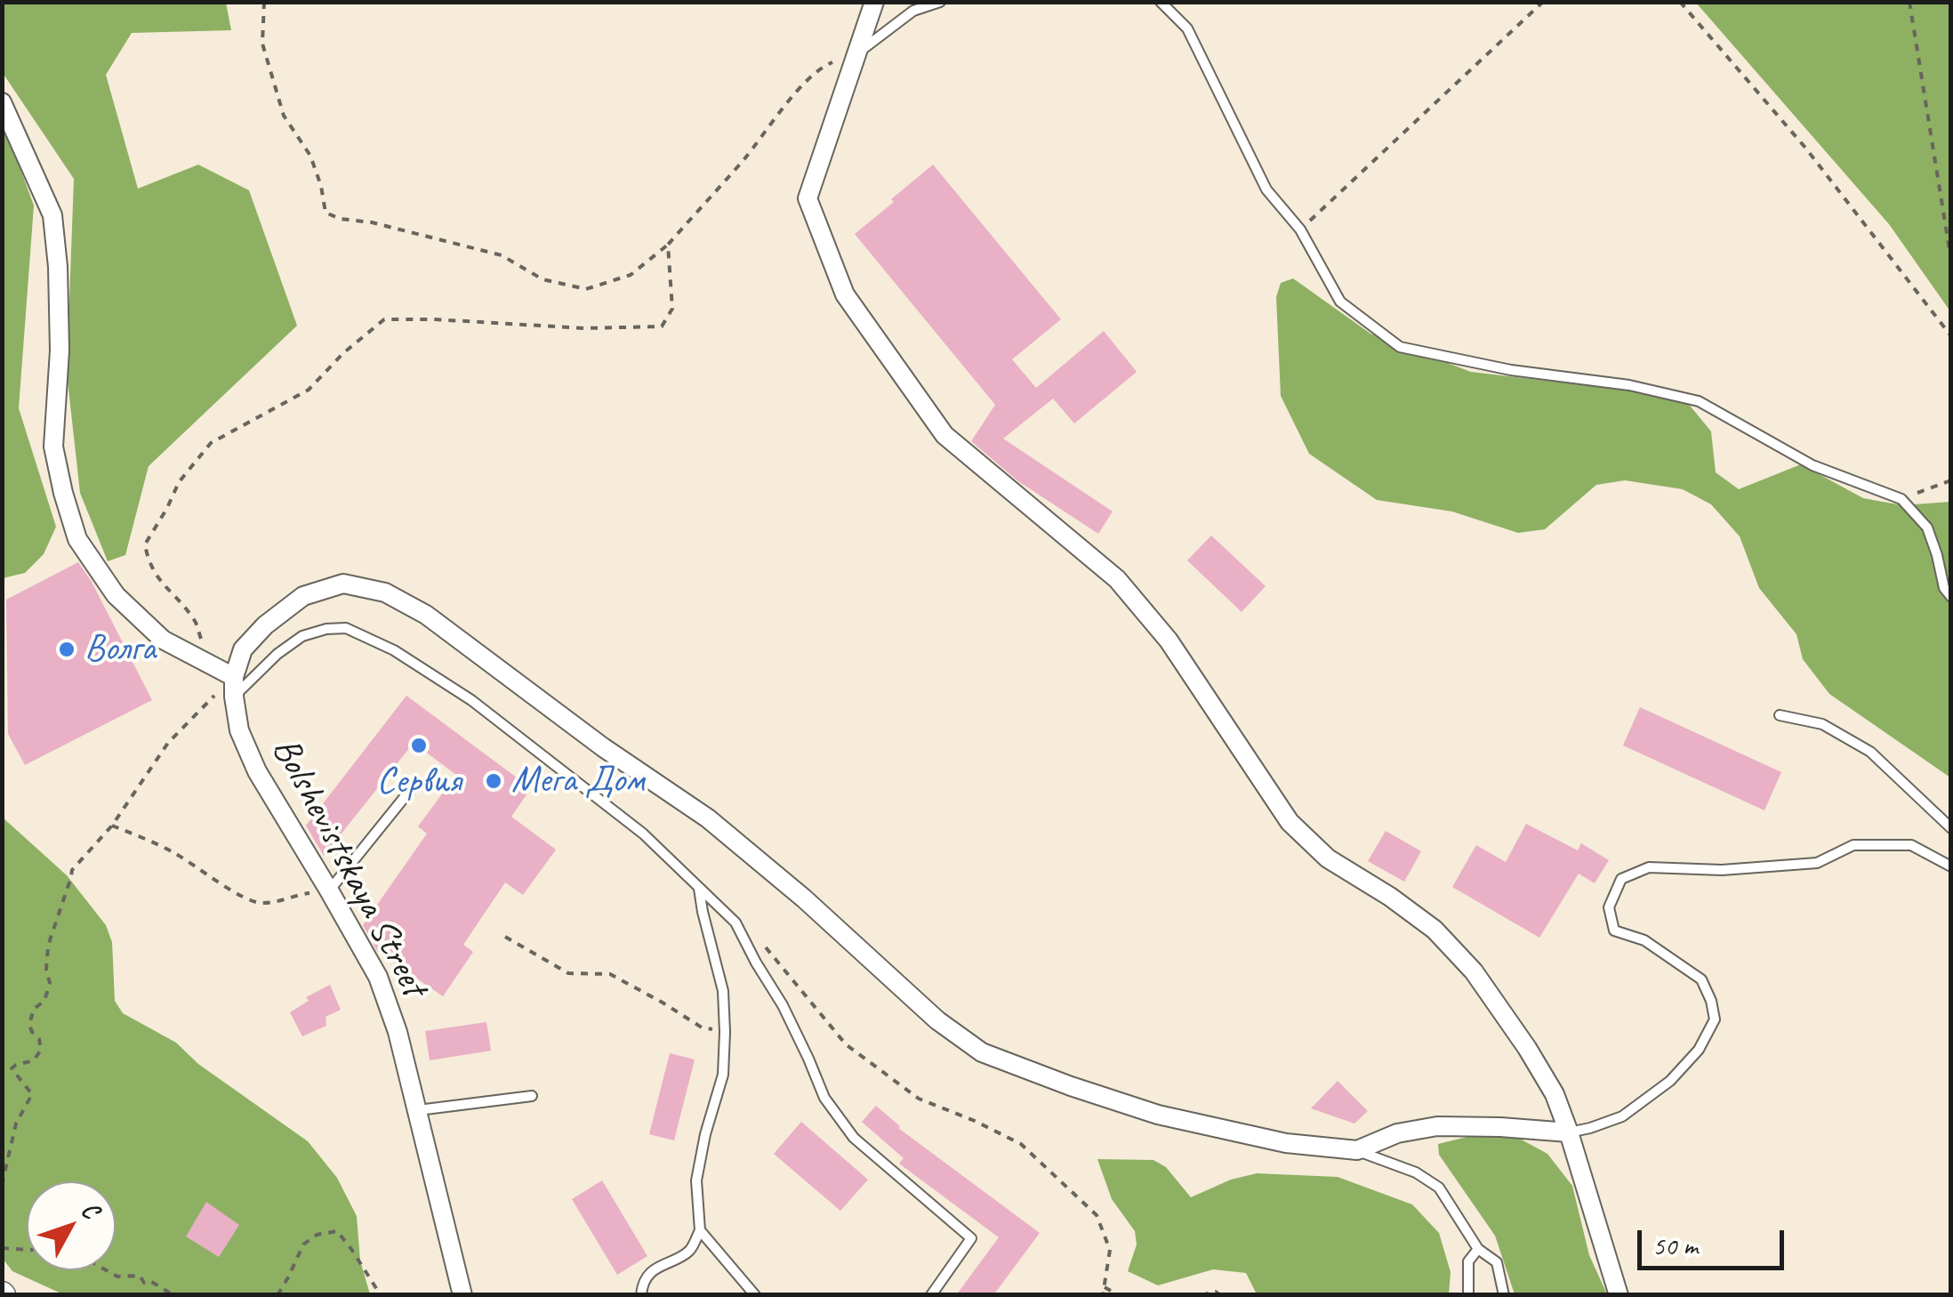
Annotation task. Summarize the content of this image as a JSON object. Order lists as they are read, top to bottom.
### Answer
{
  "streets": {
    "street": ["Bolshevistskaya Street"]
  },
  "places": ["Волга", "Сервия", "Мега Дом"],
  "scale_bar": "50 m",
  "north": "top right"
}
